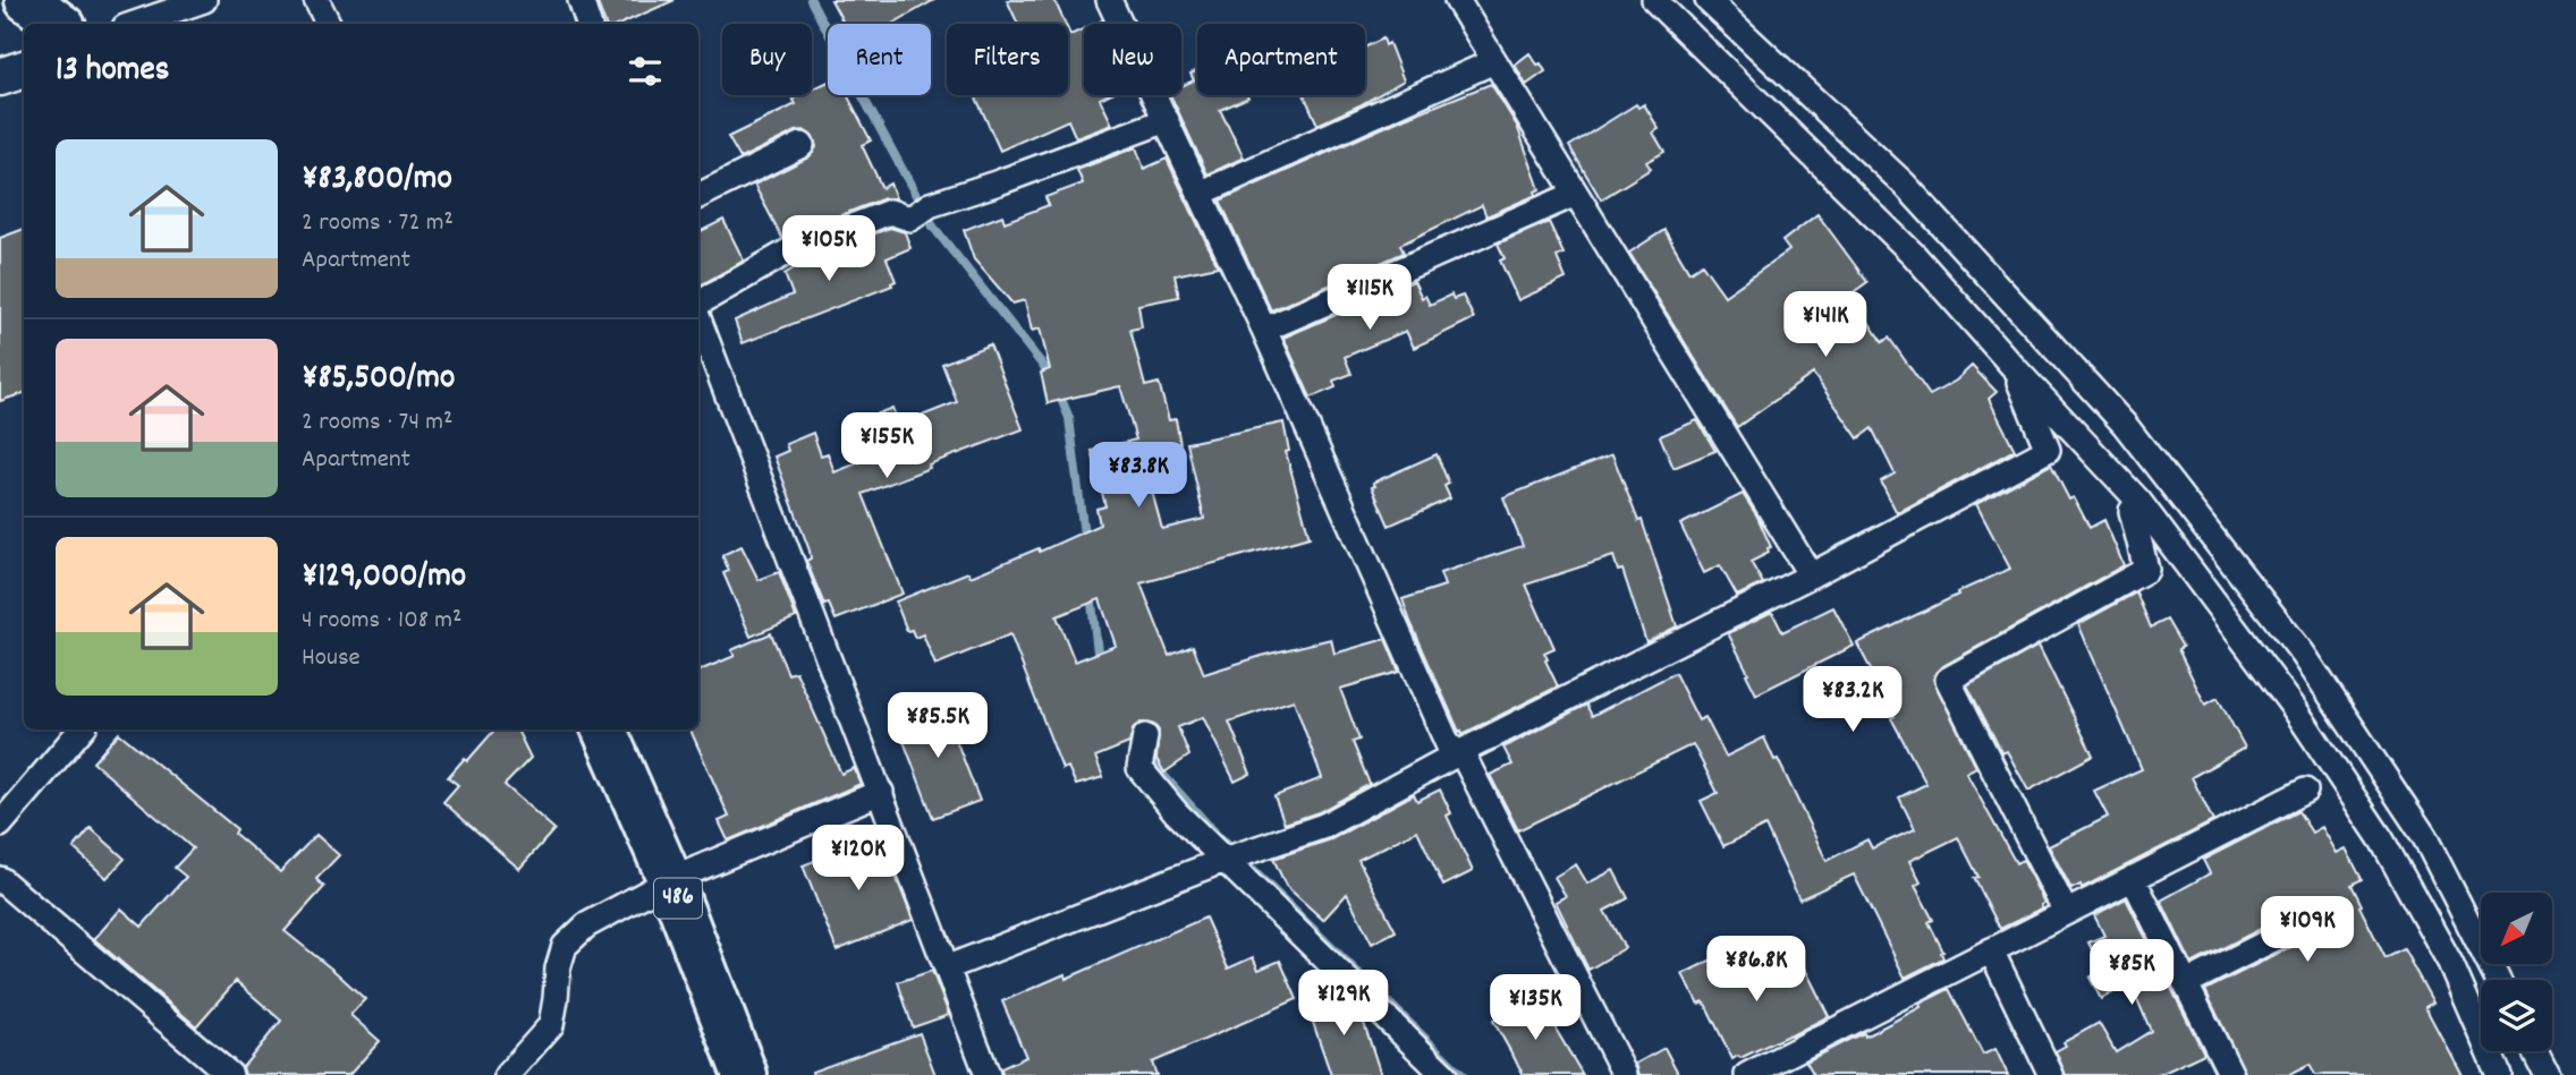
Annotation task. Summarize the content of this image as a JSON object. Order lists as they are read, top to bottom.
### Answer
{
  "streets": {
    "highway": ["486"]
  },
  "north": "bottom left",
  "page": {
    "chip": [
      "Buy",
      "Rent",
      "Filters",
      "New",
      "Apartment"
    ],
    "heading": "13 homes",
    "list": [
      {
        "name": "¥83,800/mo",
        "note": "2 rooms · 72 m² · Apartment"
      },
      {
        "name": "¥85,500/mo",
        "note": "2 rooms · 74 m² · Apartment"
      },
      {
        "name": "¥129,000/mo",
        "note": "4 rooms · 108 m² · House"
      }
    ],
    "price": [
      "¥105K",
      "¥115K",
      "¥141K",
      "¥155K",
      "¥83.8K",
      "¥83.2K",
      "¥85.5K",
      "¥120K",
      "¥109K",
      "¥86.8K",
      "¥85K",
      "¥129K",
      "¥135K"
    ]
  }
}
